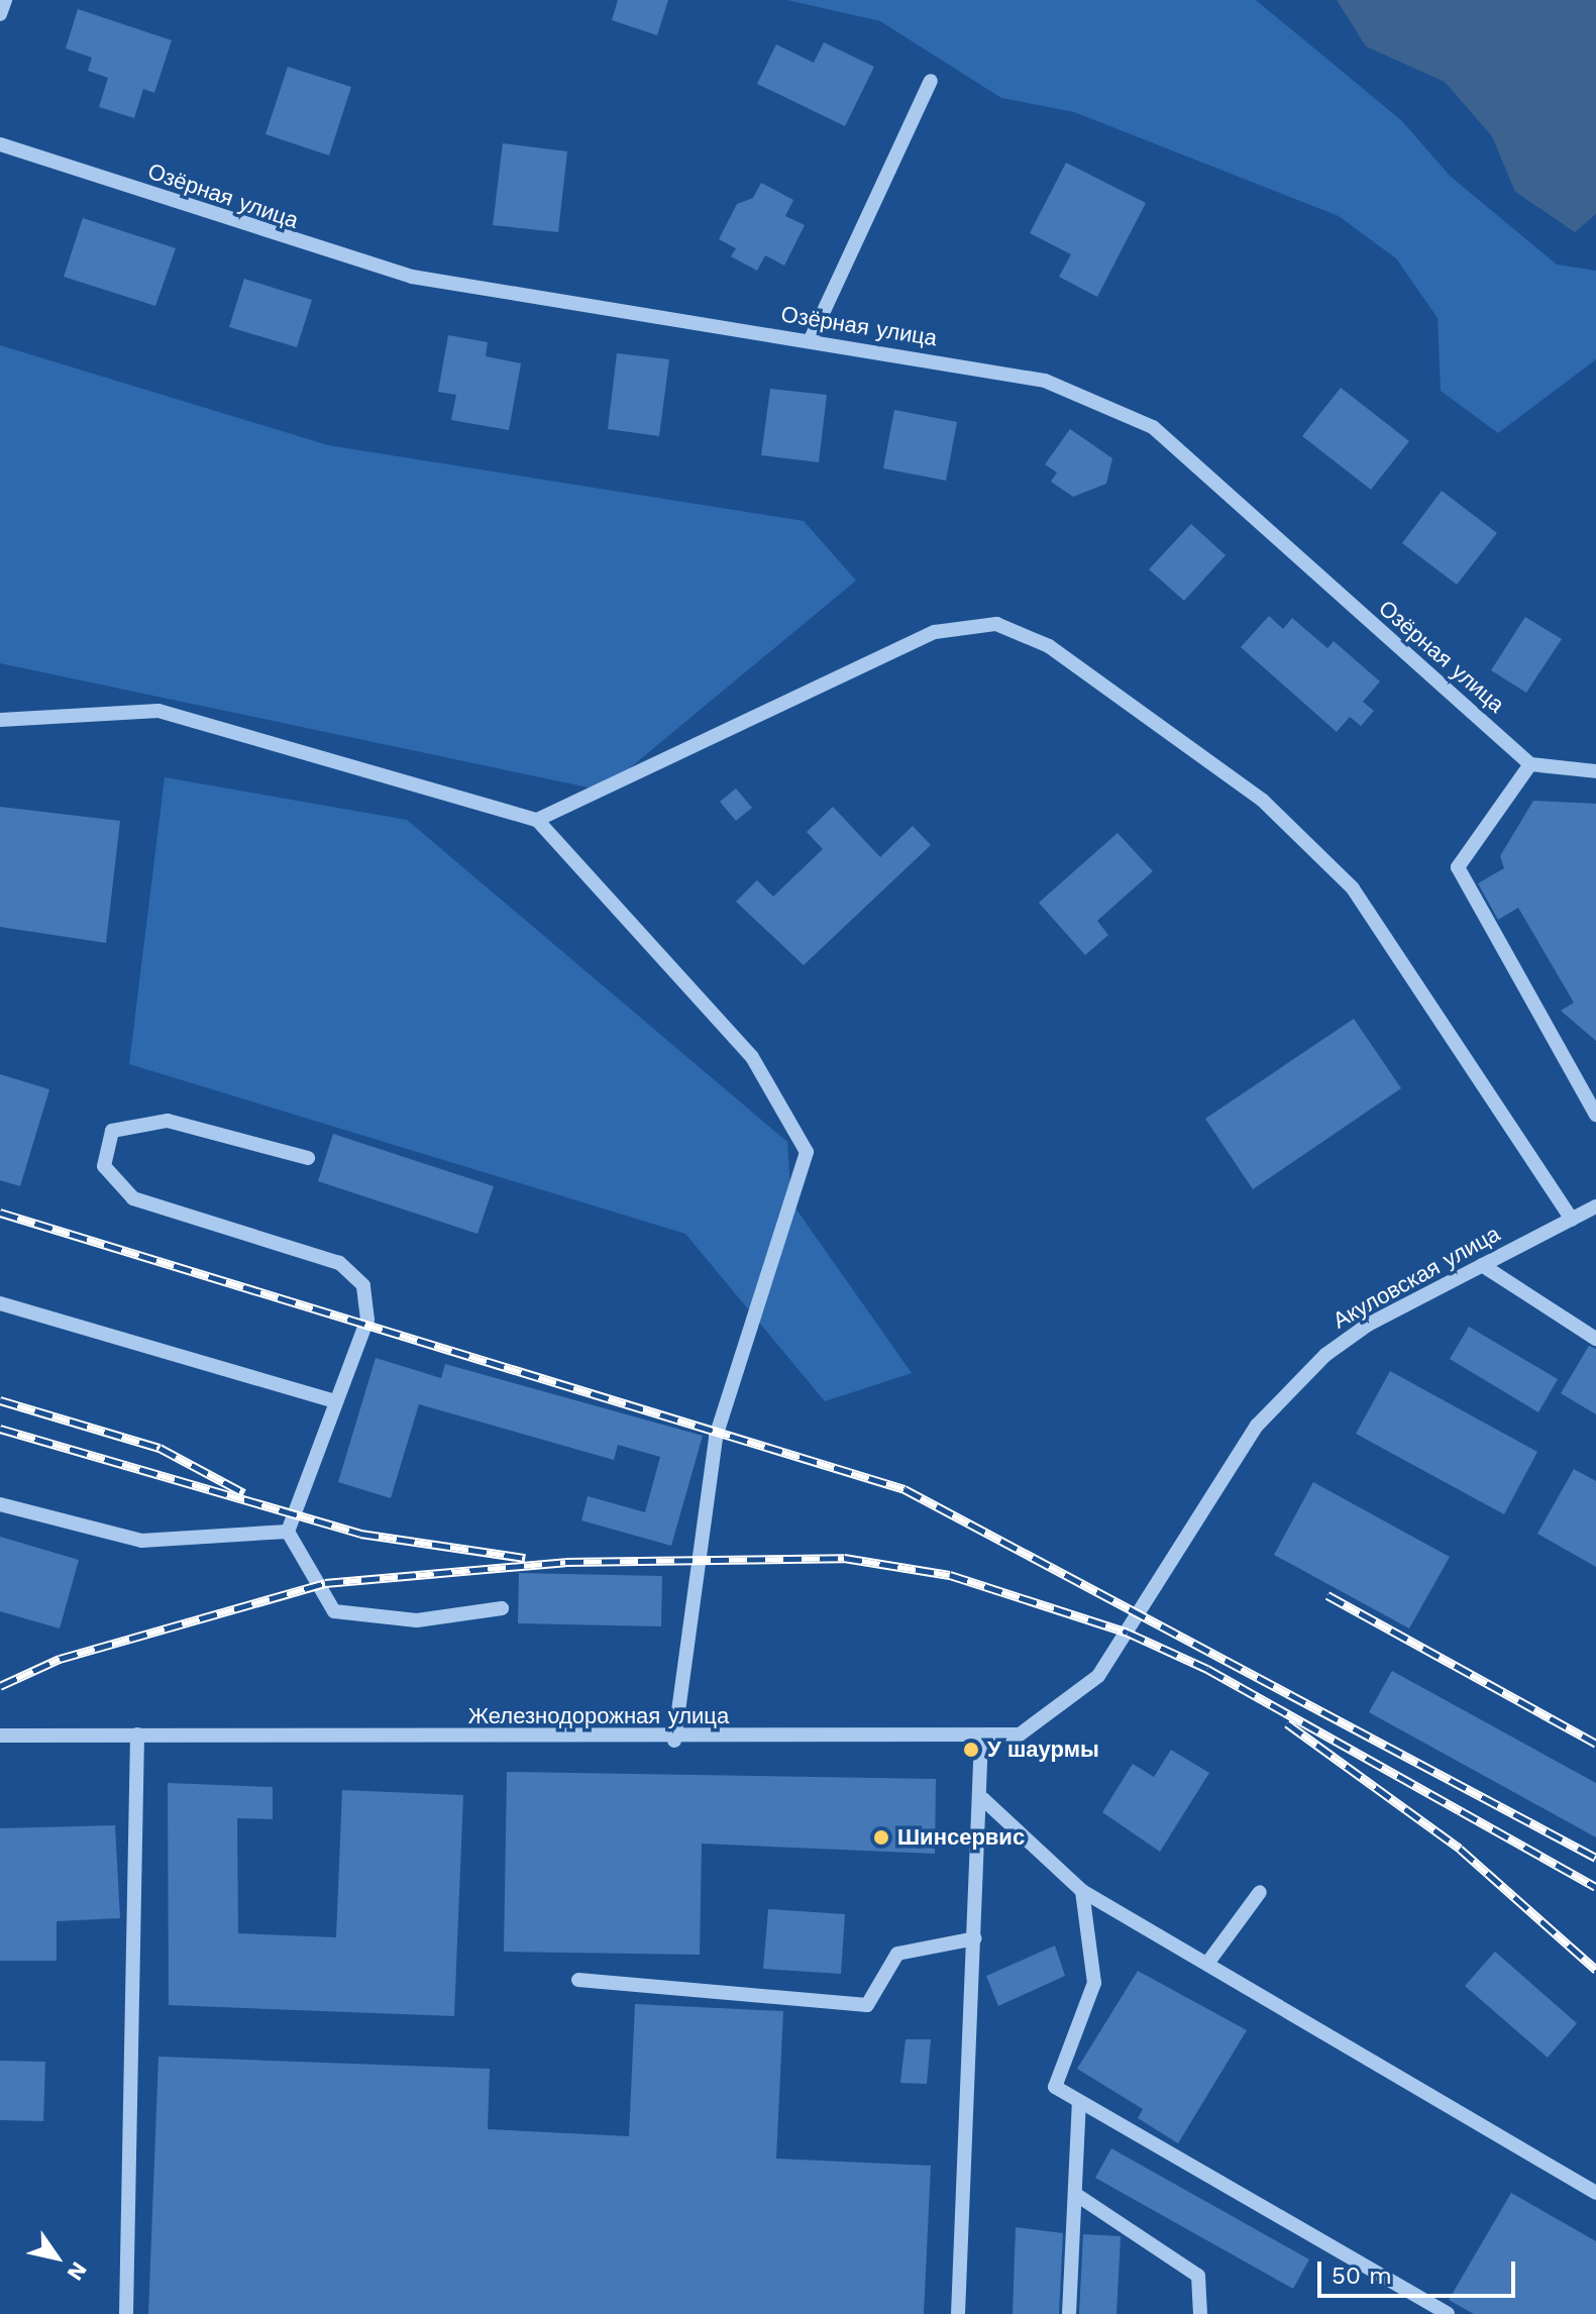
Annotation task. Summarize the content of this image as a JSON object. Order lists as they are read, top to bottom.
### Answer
{
  "streets": {
    "street": ["Озёрная улица", "Акуловская улица", "Железнодорожная улица"]
  },
  "crossings": [
    ["Акуловская улица", "Железнодорожная улица"]
  ],
  "places": ["У шаурмы", "Шинсервис"],
  "scale_bar": "50 m",
  "north": "bottom right"
}
